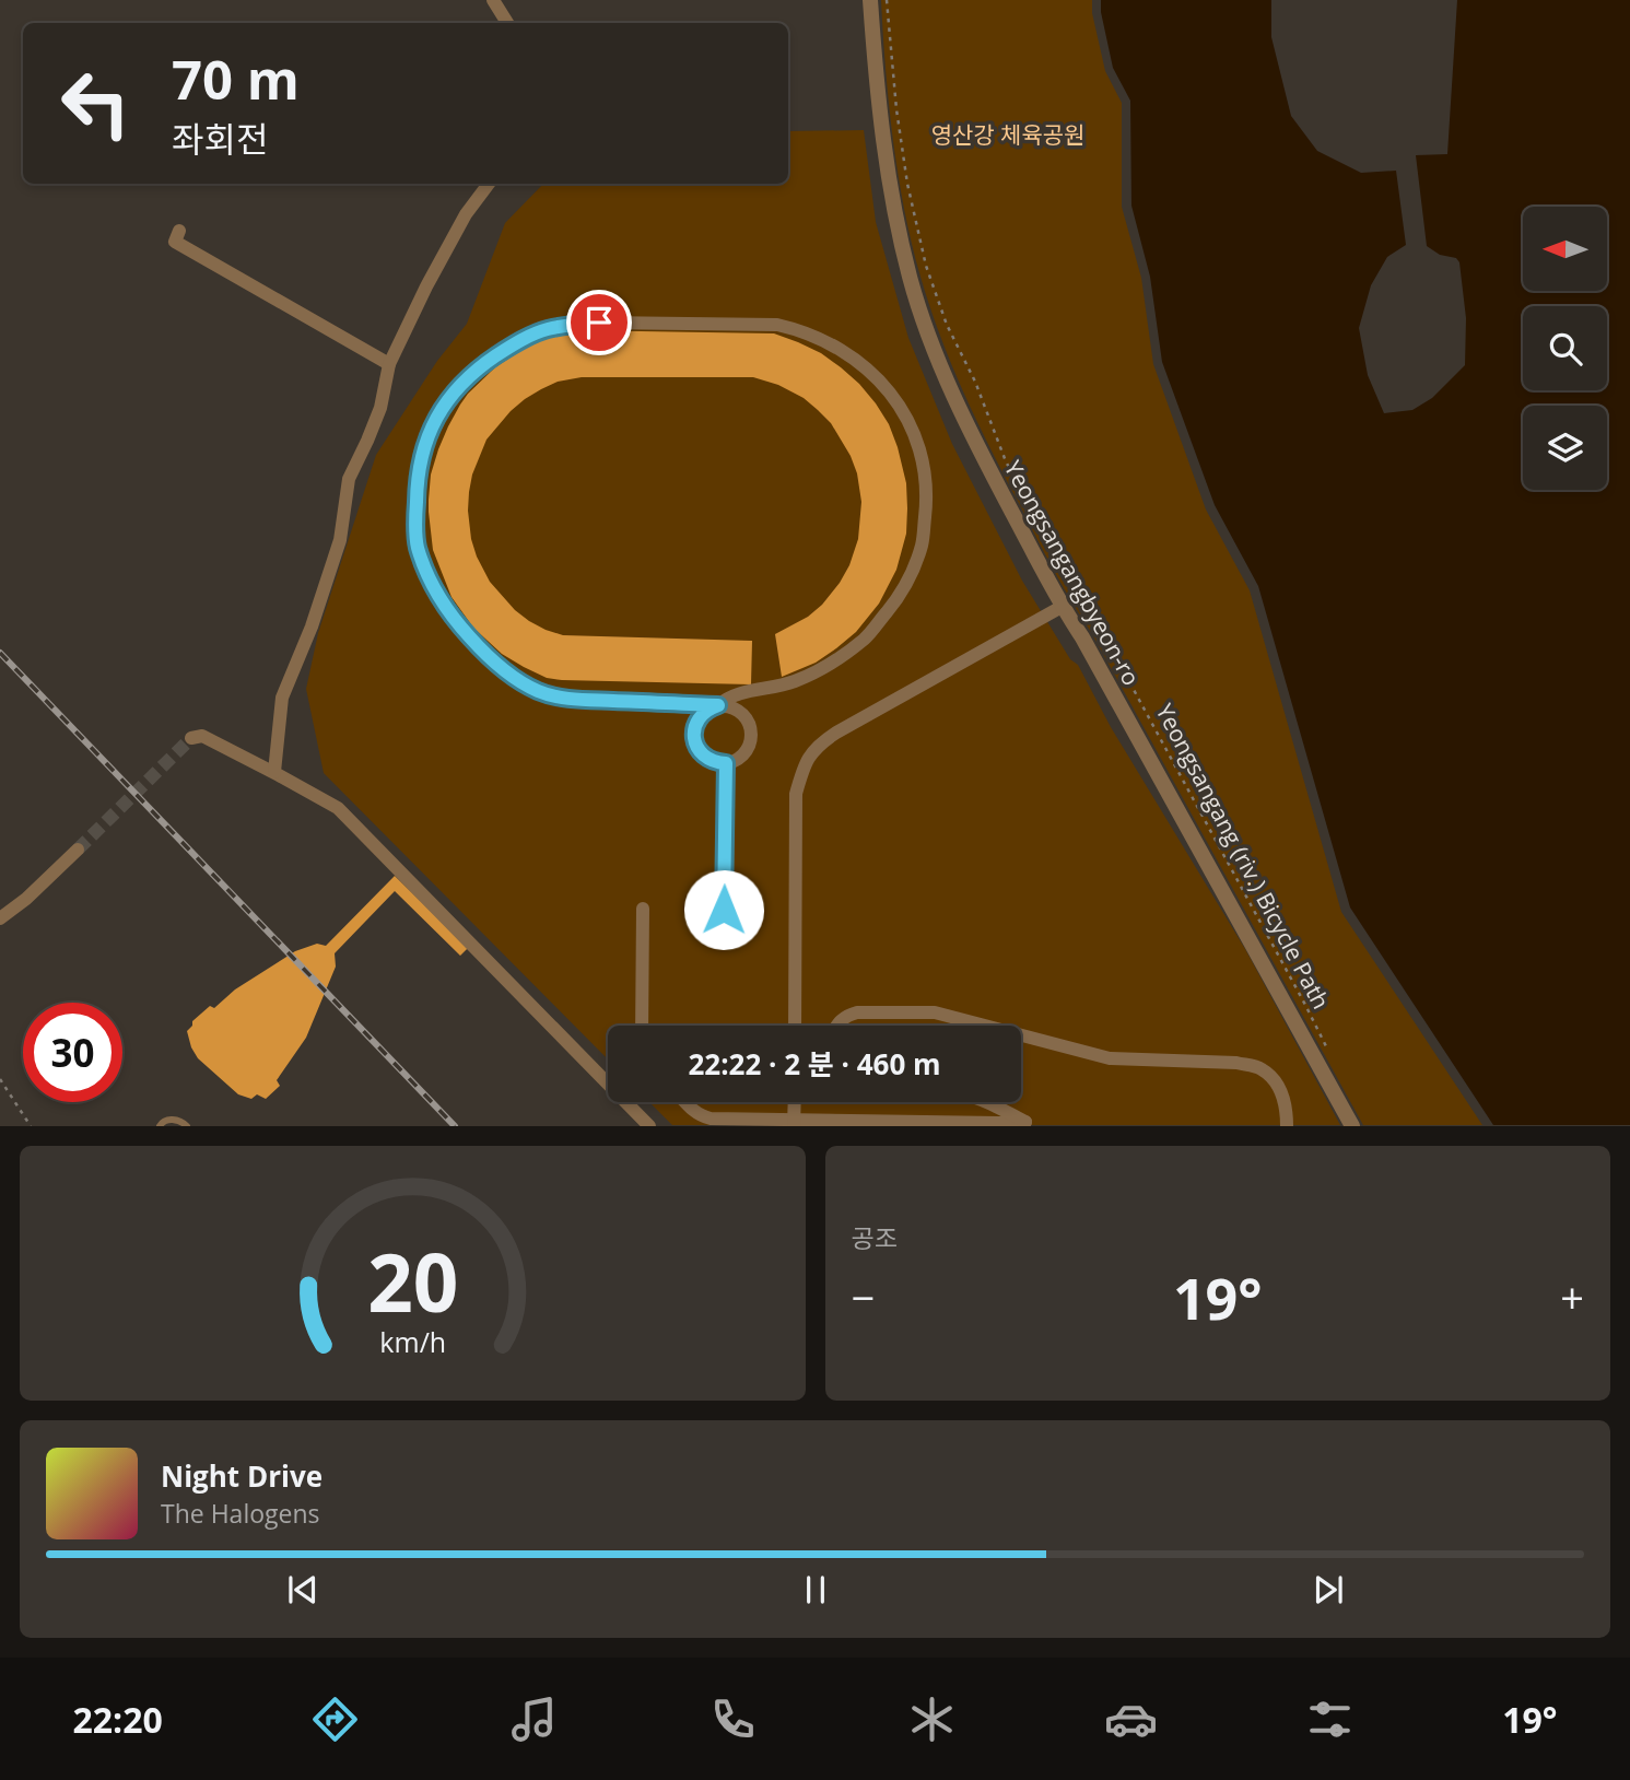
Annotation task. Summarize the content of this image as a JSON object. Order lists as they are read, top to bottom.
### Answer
{
  "streets": {
    "street": ["Yeongsangangbyeon-ro"],
    "path": ["Yeongsangang (riv.) Bicycle Path"]
  },
  "parks": ["영산강 체육공원"],
  "north": "left",
  "page": {
    "turn": ["70 m", "좌회전"],
    "limit": "30",
    "trip": "22:22 · 2 분 · 460 m",
    "tile": "공조",
    "heat": ["−", "19°", "+"],
    "song": ["Night Drive", "The Halogens"],
    "tabs": ["22:20", "19°"],
    "gauge": ["20", "km/h"]
  }
}
